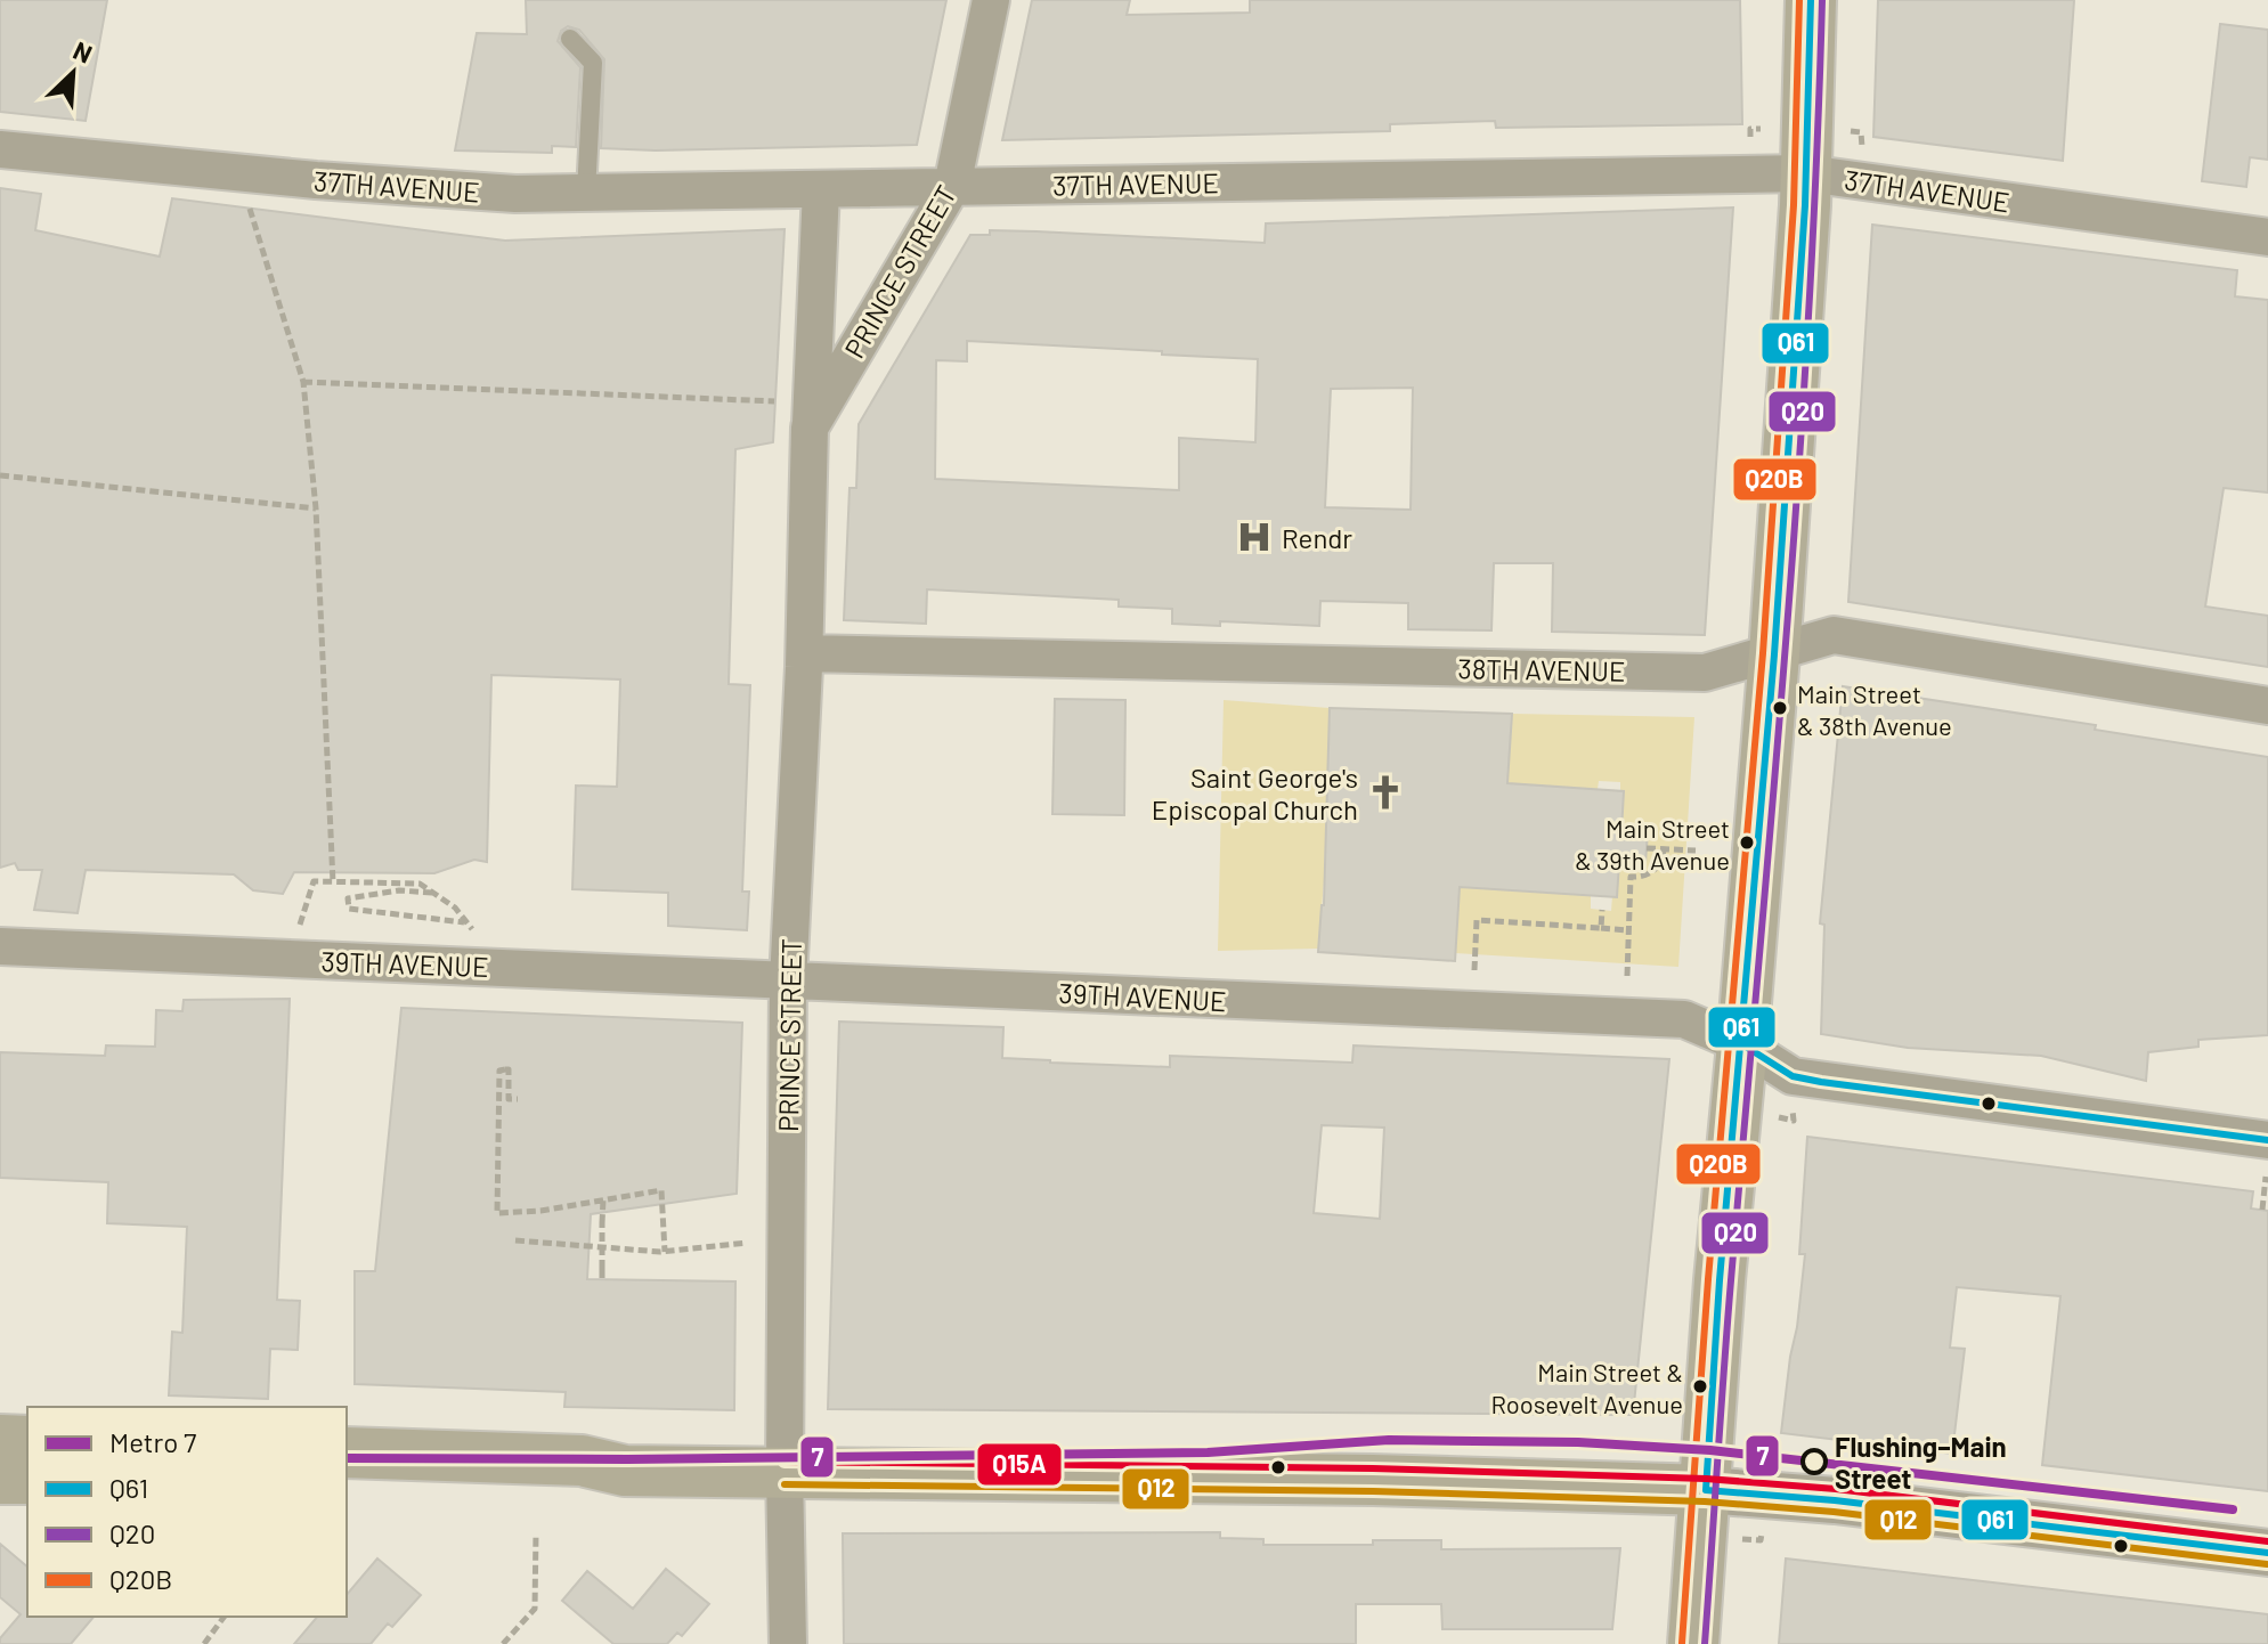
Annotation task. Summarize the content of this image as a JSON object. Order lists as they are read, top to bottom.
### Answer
{
  "streets": {
    "street": [
      "37TH AVENUE",
      "PRINCE STREET",
      "38TH AVENUE",
      "39TH AVENUE"
    ]
  },
  "crossings": [
    ["37TH AVENUE", "PRINCE STREET"],
    ["PRINCE STREET", "38TH AVENUE"],
    ["PRINCE STREET", "39TH AVENUE"]
  ],
  "places": {
    "hospital": ["Rendr"],
    "other": [
      "Main Street & 38th Avenue",
      "Main Street & 39th Avenue",
      "Main Street & Roosevelt Avenue",
      "Flushing–Main Street"
    ],
    "church": ["Saint George's Episcopal Church"]
  },
  "lines": [
    "transit line Q61",
    "transit line Q20",
    "transit line Q20B",
    "metro line 7",
    "transit line Q15A",
    "transit line Q12"
  ],
  "legend": [
    "Metro 7",
    "Q61",
    "Q20",
    "Q20B"
  ],
  "north": "top right"
}
